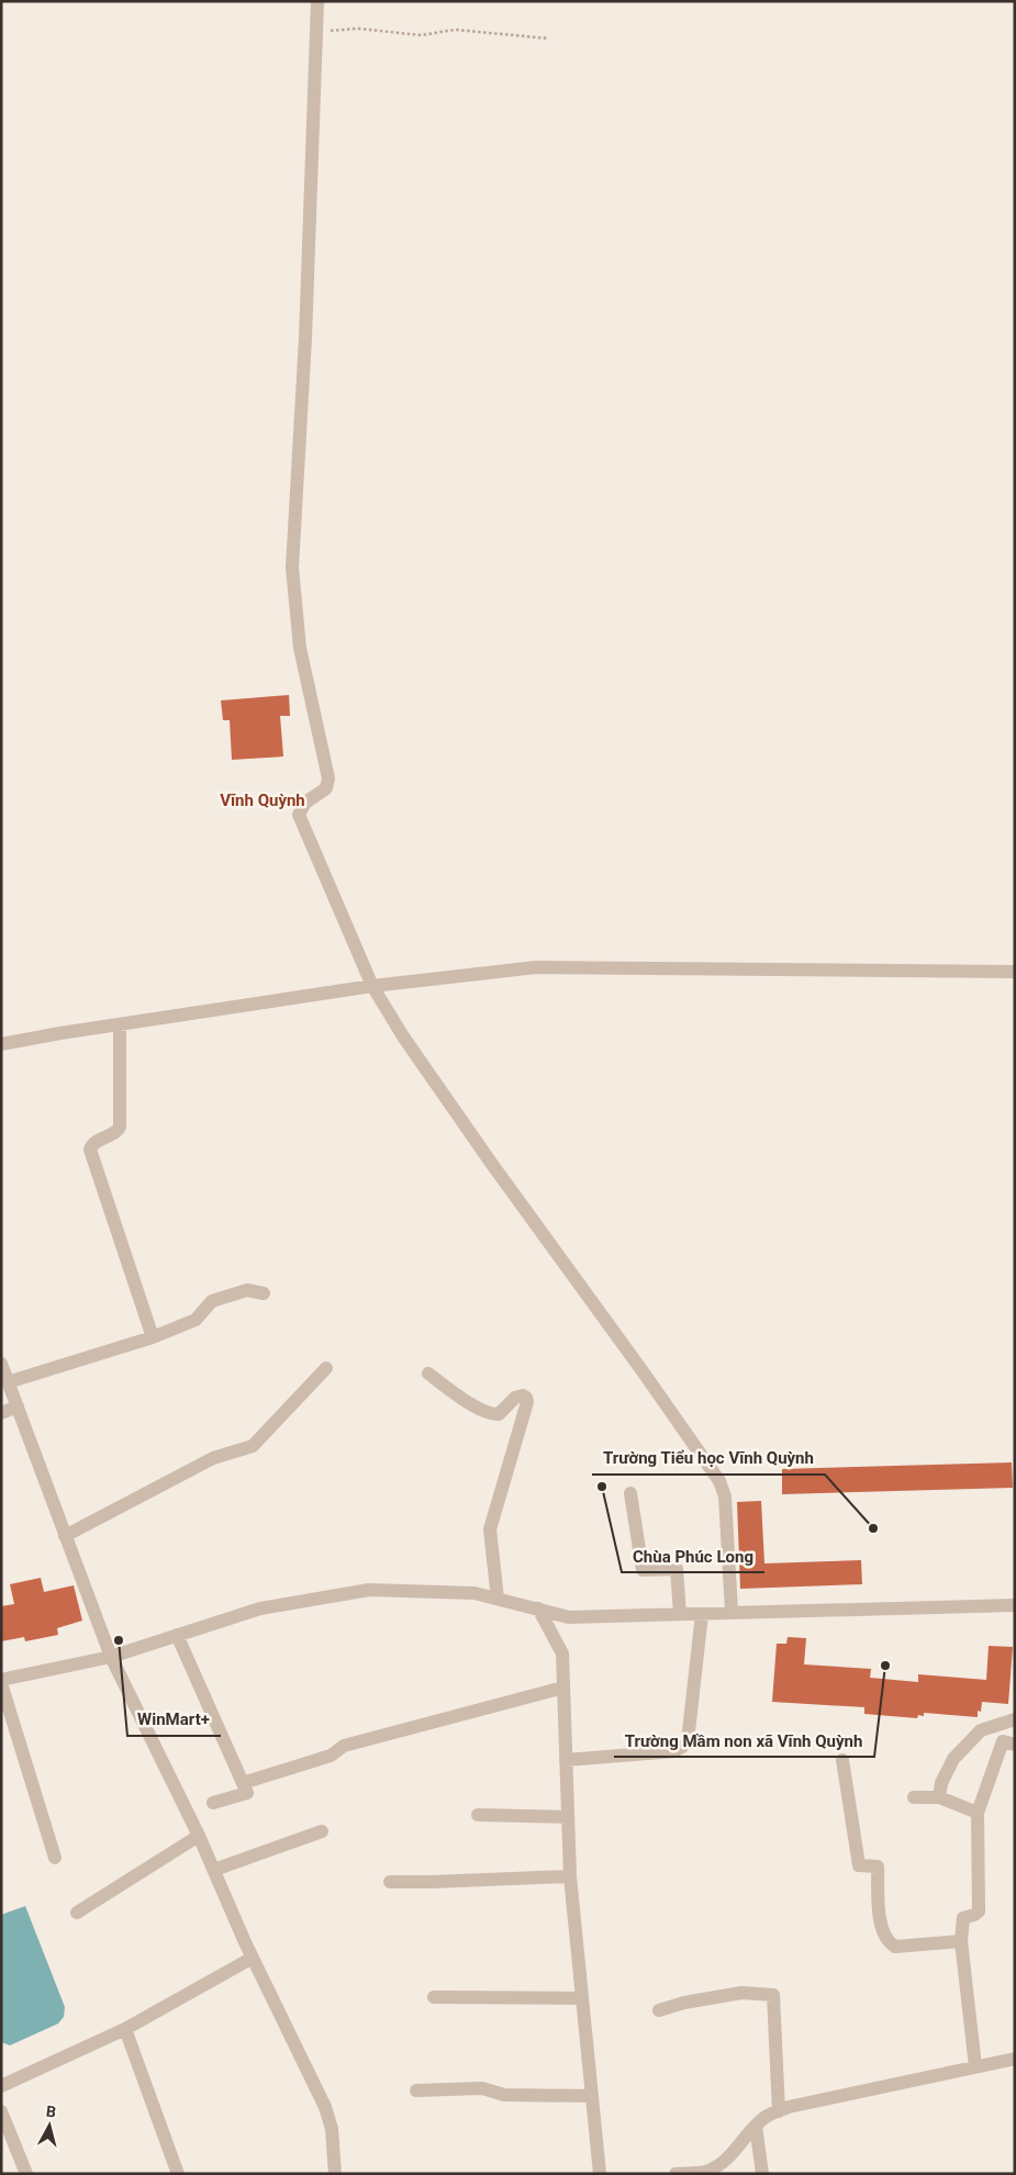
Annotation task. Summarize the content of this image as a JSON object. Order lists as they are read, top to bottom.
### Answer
{
  "districts": ["Vĩnh Quỳnh"],
  "places": [
    "Chùa Phúc Long",
    "Trường Tiểu học Vĩnh Quỳnh",
    "WinMart+",
    "Trường Mầm non xã Vĩnh Quỳnh"
  ],
  "north": "top"
}
